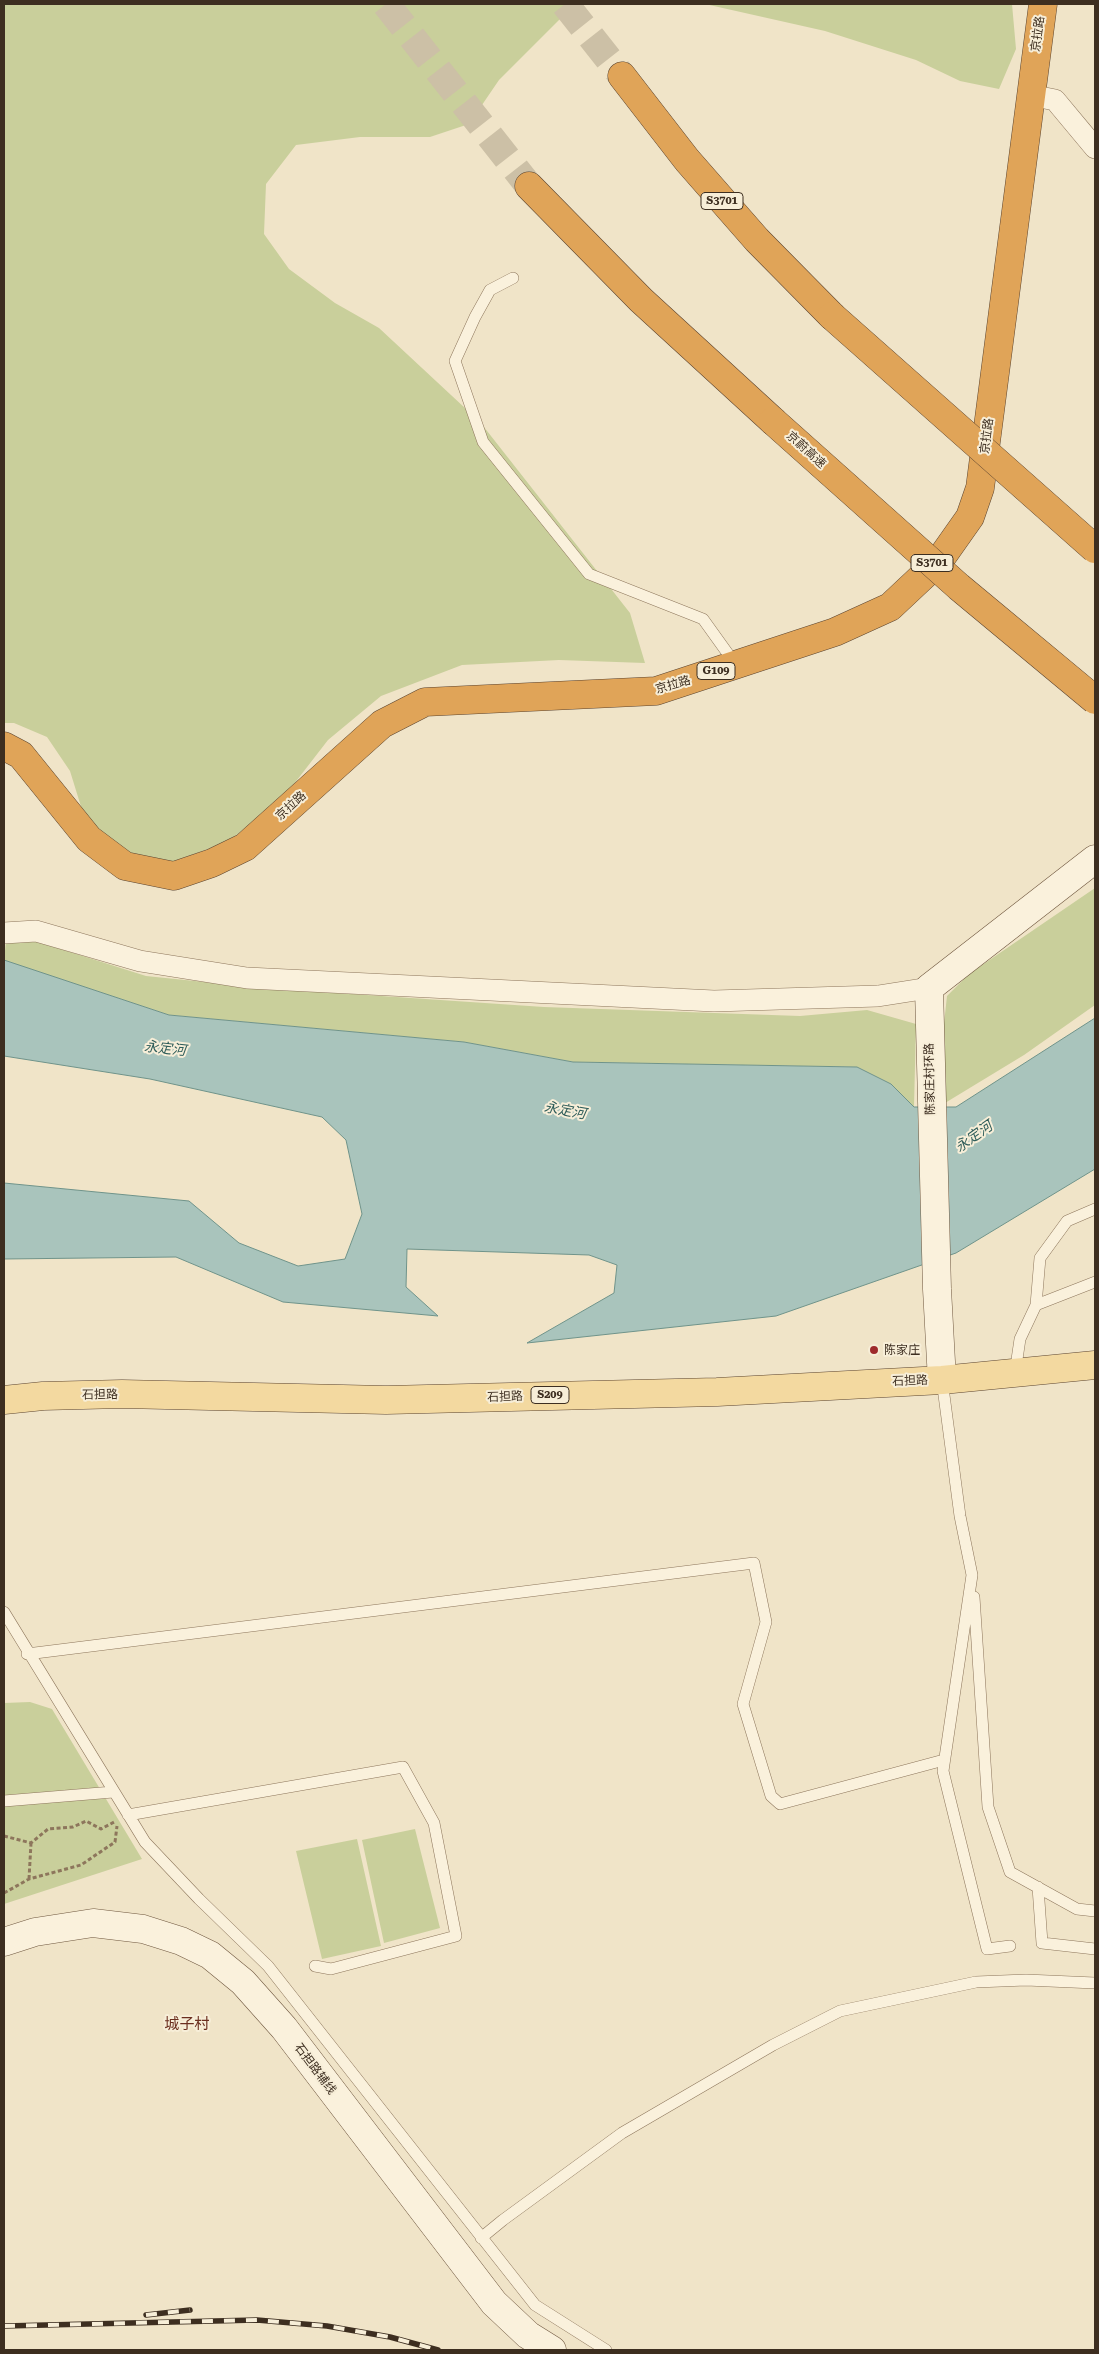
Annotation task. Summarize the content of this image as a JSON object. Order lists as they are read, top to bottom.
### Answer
{
  "streets": {
    "highway": [
      "京拉路",
      "S3701",
      "京蔚高速",
      "G109"
    ],
    "main road": [
      "陈家庄村环路",
      "石担路",
      "S209",
      "石担路辅线"
    ]
  },
  "crossings": [
    ["陈家庄村环路", "石担路"]
  ],
  "districts": ["城子村"],
  "water": ["永定河"],
  "places": ["陈家庄"]
}
